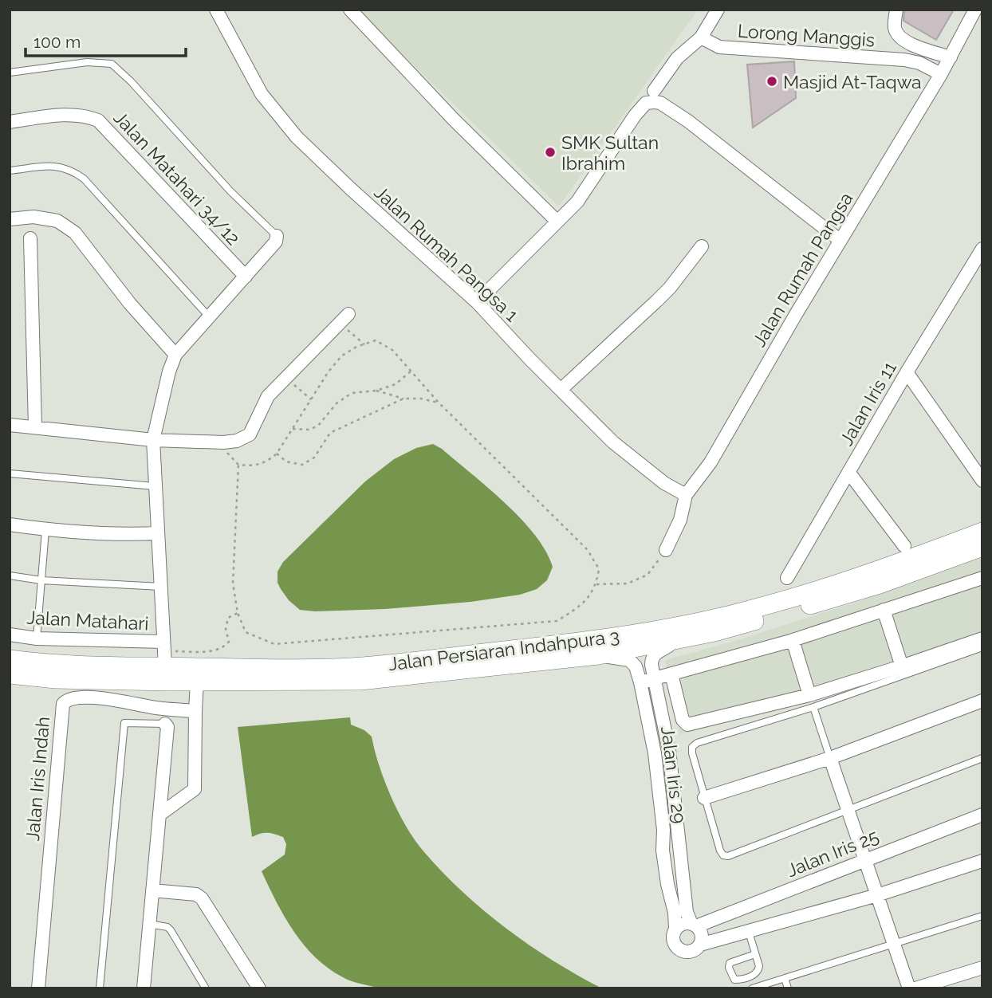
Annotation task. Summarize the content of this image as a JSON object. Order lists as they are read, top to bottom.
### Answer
{
  "streets": {
    "main road": ["Jalan Persiaran Indahpura 3"],
    "street": [
      "Lorong Manggis",
      "Jalan Matahari 34/12",
      "Jalan Rumah Pangsa 1",
      "Jalan Rumah Pangsa",
      "Jalan Iris 11",
      "Jalan Matahari",
      "Jalan Iris 29",
      "Jalan Iris Indah",
      "Jalan Iris 25"
    ]
  },
  "crossings": [
    ["Lorong Manggis", "Jalan Rumah Pangsa"],
    ["Jalan Rumah Pangsa 1", "Jalan Rumah Pangsa"],
    ["Jalan Matahari", "Jalan Persiaran Indahpura 3"],
    ["Jalan Persiaran Indahpura 3", "Jalan Iris 29"],
    ["Jalan Iris 29", "Jalan Iris 25"]
  ],
  "places": ["Masjid At-Taqwa", "SMK Sultan Ibrahim"],
  "scale_bar": "100 m"
}
